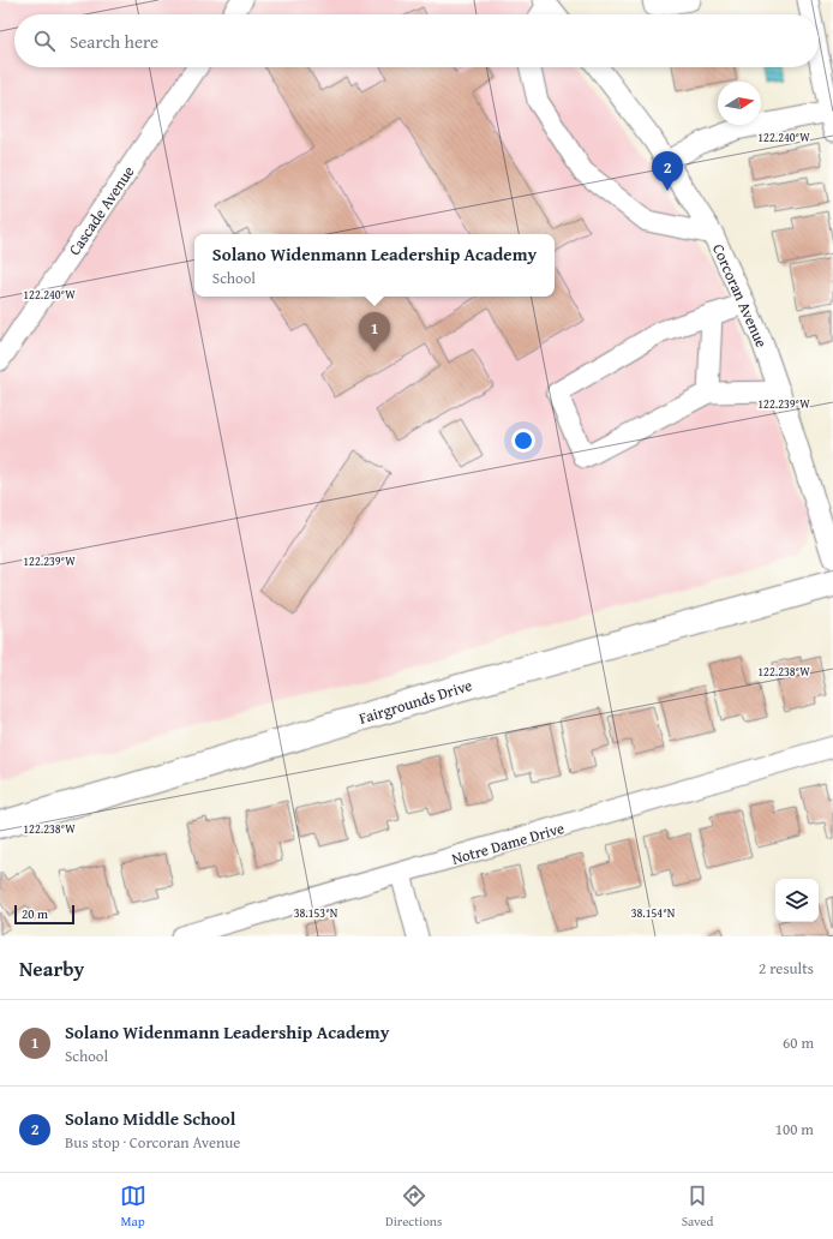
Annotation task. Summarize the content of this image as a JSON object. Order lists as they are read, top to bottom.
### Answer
{
  "streets": {
    "main road": ["Fairgrounds Drive"],
    "street": ["Cascade Avenue", "Corcoran Avenue", "Notre Dame Drive"]
  },
  "scale_bar": "20 m",
  "north": "right",
  "page": {
    "search": "Search here",
    "pins": ["2", "1"],
    "popup": ["Solano Widenmann Leadership Academy", "School"],
    "scale": "20 m",
    "heading": ["Nearby", "2 results"],
    "list": [
      {
        "mark": "1",
        "name": "Solano Widenmann Leadership Academy",
        "note": "School",
        "value": "60 m"
      },
      {
        "mark": "2",
        "name": "Solano Middle School",
        "note": "Bus stop · Corcoran Avenue",
        "value": "100 m"
      }
    ],
    "nav": ["Map", "Directions", "Saved"]
  },
  "coordinates": [
    "122.240°W",
    "122.239°W",
    "122.238°W",
    "38.153°N",
    "38.154°N"
  ]
}
